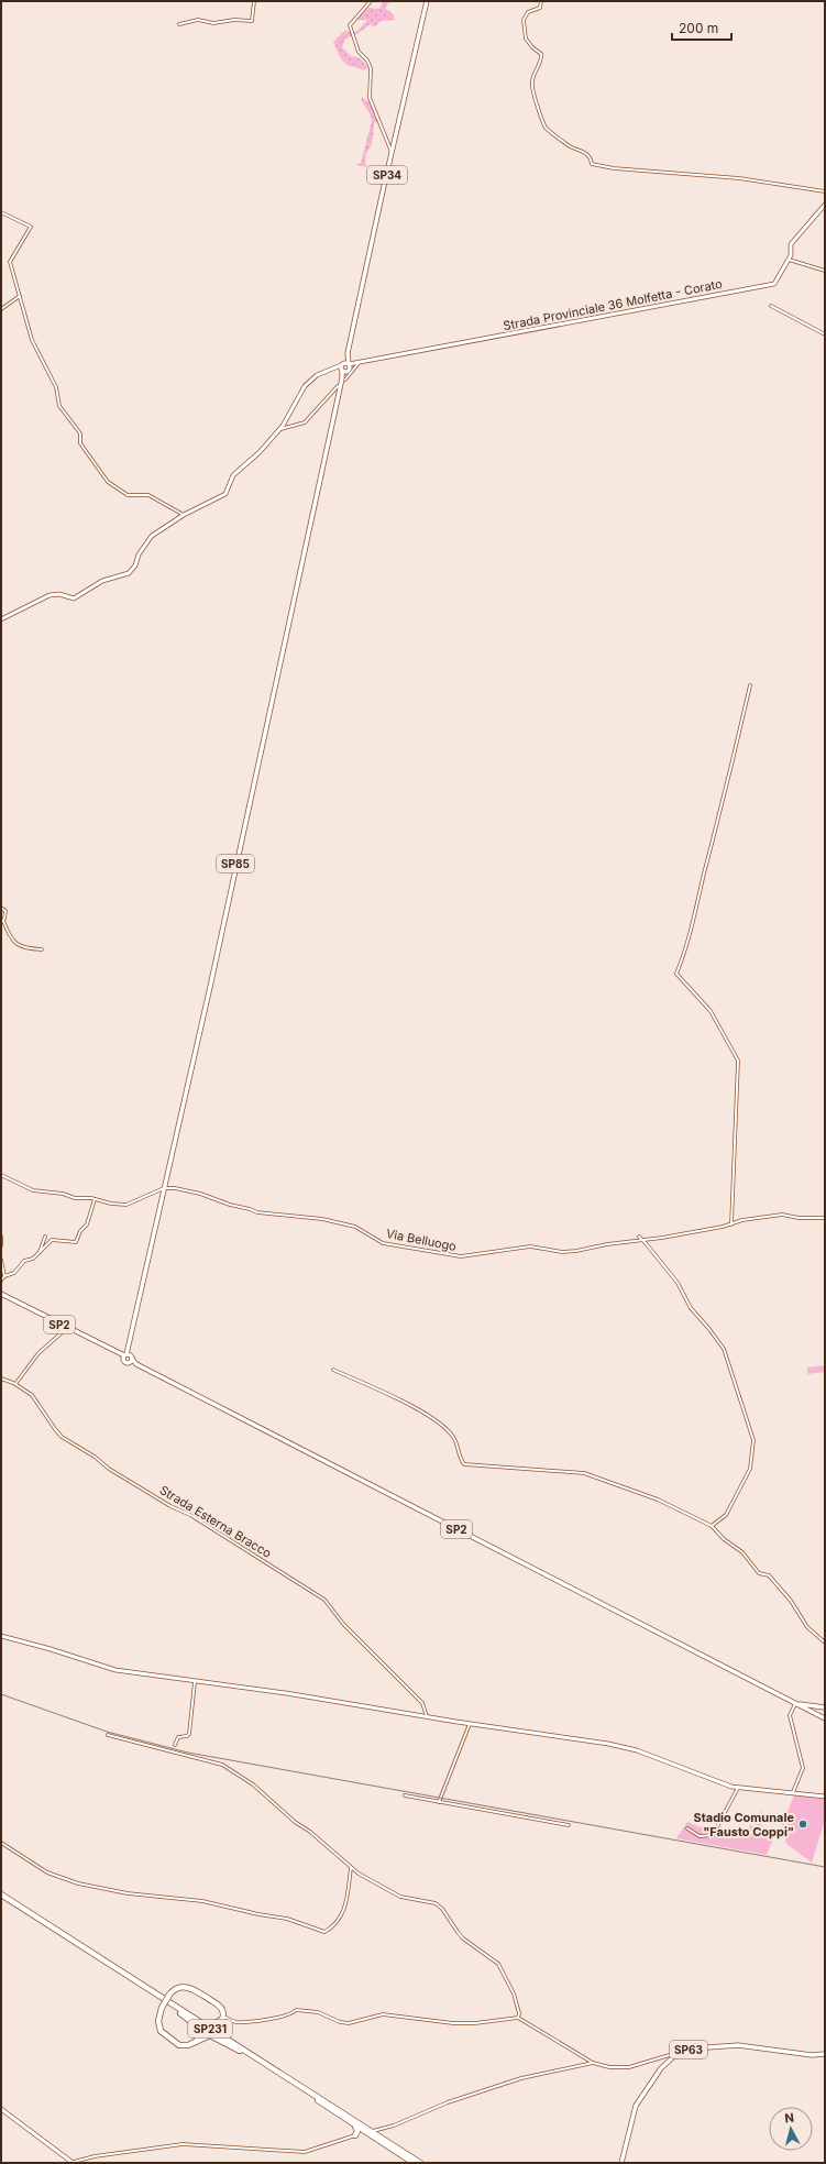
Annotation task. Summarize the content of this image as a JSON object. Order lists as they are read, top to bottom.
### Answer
{
  "streets": {
    "highway": ["SP231"],
    "main road": [
      "SP34",
      "SP85",
      "SP2",
      "SP63"
    ],
    "street": ["Strada Provinciale 36 Molfetta - Corato", "Via Belluogo", "Strada Esterna Bracco"]
  },
  "crossings": [
    ["SP34", "Strada Provinciale 36 Molfetta - Corato"],
    ["SP34", "SP85"],
    ["Strada Provinciale 36 Molfetta - Corato", "SP85"],
    ["SP85", "Via Belluogo"],
    ["SP85", "SP2"]
  ],
  "places": ["Stadio Comunale \"Fausto Coppi\""],
  "scale_bar": "200 m",
  "north": "top"
}
